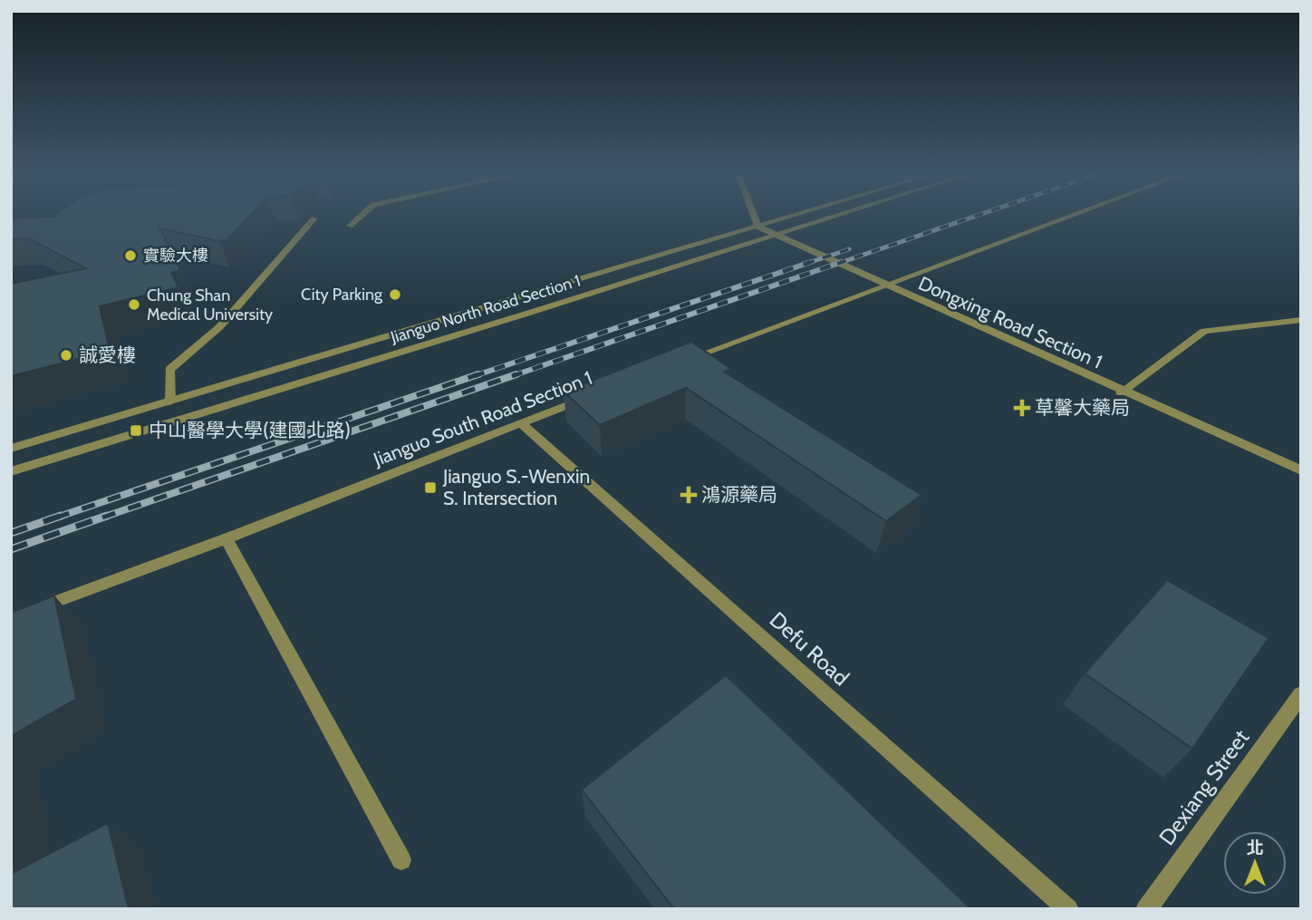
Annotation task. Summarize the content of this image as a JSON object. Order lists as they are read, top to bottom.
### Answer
{
  "streets": {
    "street": [
      "Jianguo North Road Section 1",
      "Dongxing Road Section 1",
      "Jianguo South Road Section 1",
      "Defu Road",
      "Dexiang Street"
    ]
  },
  "crossings": [
    ["Jianguo North Road Section 1", "Dongxing Road Section 1"],
    ["Jianguo South Road Section 1", "Defu Road"]
  ],
  "places": {
    "other": [
      "實驗大樓",
      "City Parking",
      "Chung Shan Medical University",
      "誠愛樓"
    ],
    "health": ["草馨大藥局", "鴻源藥局"],
    "transit": ["中山醫學大學(建國北路)", "Jianguo S.-Wenxin S. Intersection"]
  },
  "north": "top"
}
